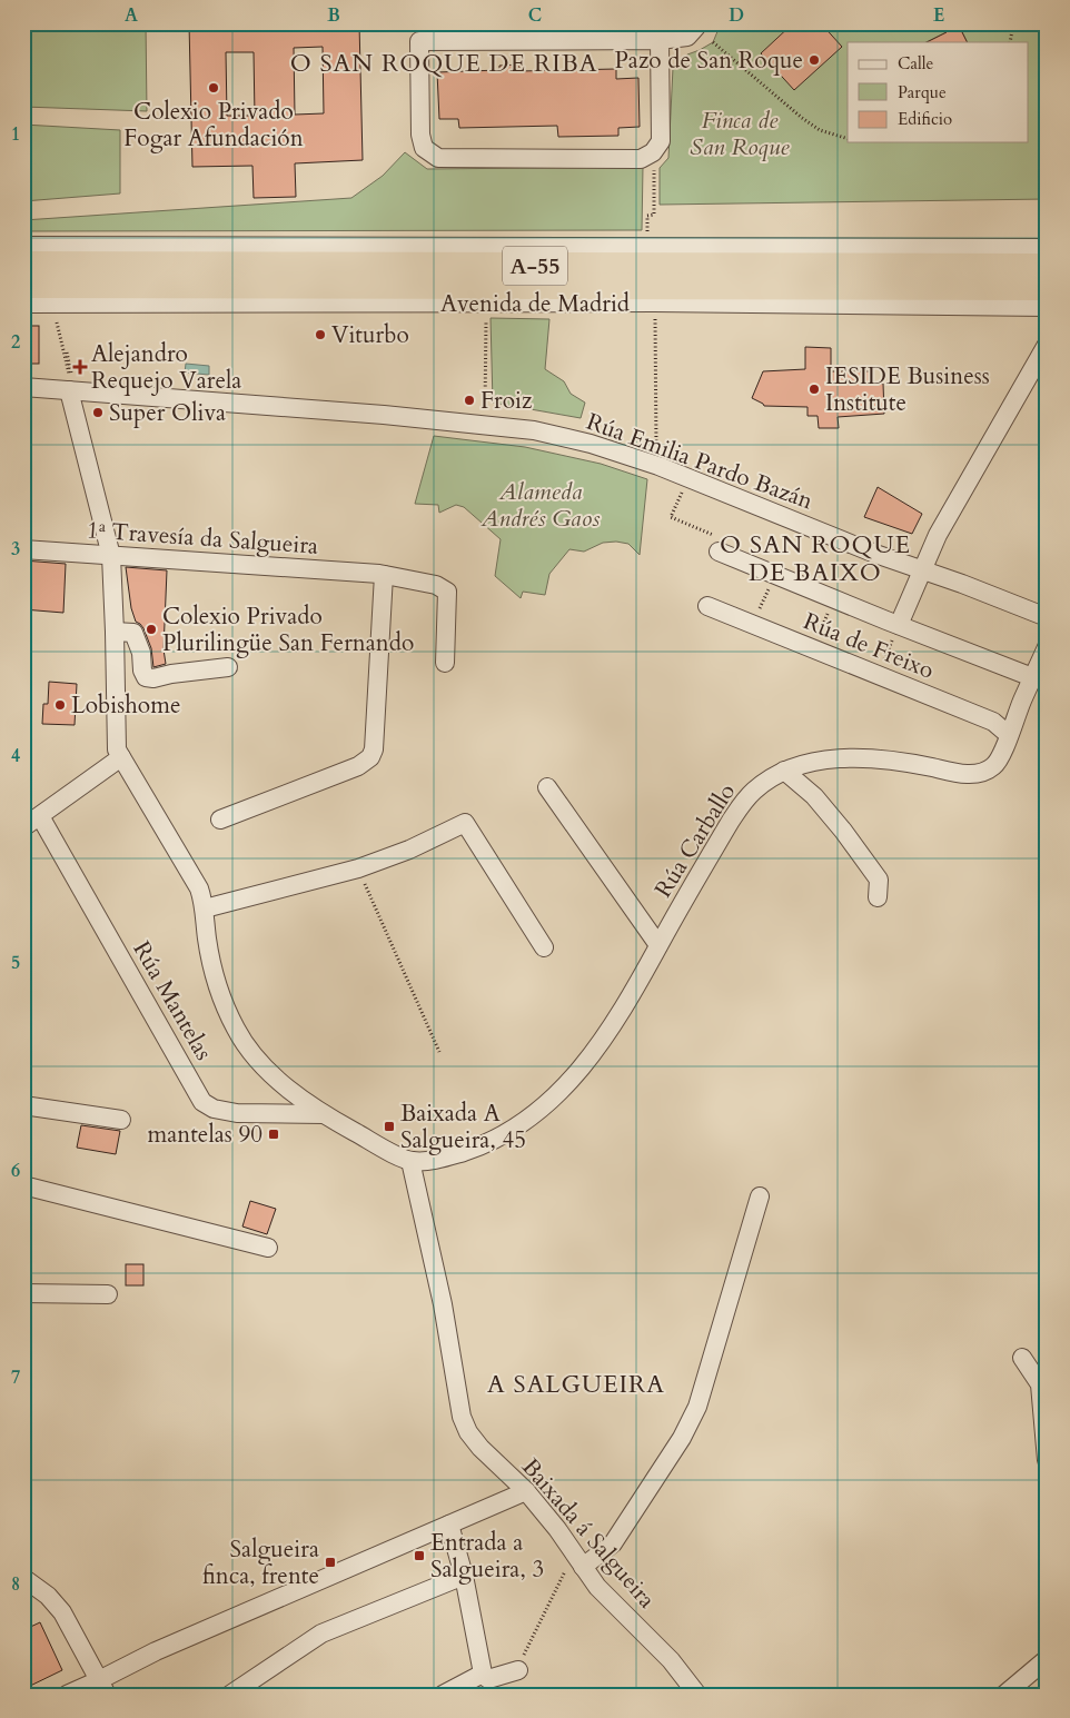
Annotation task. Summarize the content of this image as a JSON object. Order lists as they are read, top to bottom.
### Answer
{
  "streets": {
    "highway": ["A-55", "Avenida de Madrid"],
    "street": [
      "Rúa Emilia Pardo Bazán",
      "1ª Travesía da Salgueira",
      "Rúa de Freixo",
      "Rúa Carballo",
      "Rúa Mantelas",
      "Baixada á Salgueira"
    ]
  },
  "crossings": [
    ["Rúa de Freixo", "Rúa Carballo"],
    ["Rúa Carballo", "Baixada á Salgueira"]
  ],
  "districts": ["O SAN ROQUE DE RIBA", "O SAN ROQUE DE BAIXO", "A SALGUEIRA"],
  "parks": ["Finca de San Roque", "Alameda Andrés Gaos"],
  "places": {
    "other": [
      "Pazo de San Roque",
      "Colexio Privado Fogar Afundación",
      "Viturbo",
      "IESIDE Business Institute",
      "Froiz",
      "Super Oliva",
      "Colexio Privado Plurilingüe San Fernando",
      "Lobishome"
    ],
    "health": ["Alejandro Requejo Varela"],
    "transit": [
      "Baixada A Salgueira, 45",
      "mantelas 90",
      "Entrada a Salgueira, 3",
      "Salgueira finca, frente"
    ]
  },
  "legend": ["Calle", "Parque", "Edificio"],
  "grid": {
    "columns": [
      "A",
      "B",
      "C",
      "D",
      "E"
    ],
    "rows": [
      "1",
      "2",
      "3",
      "4",
      "5",
      "6",
      "7",
      "8"
    ]
  }
}
